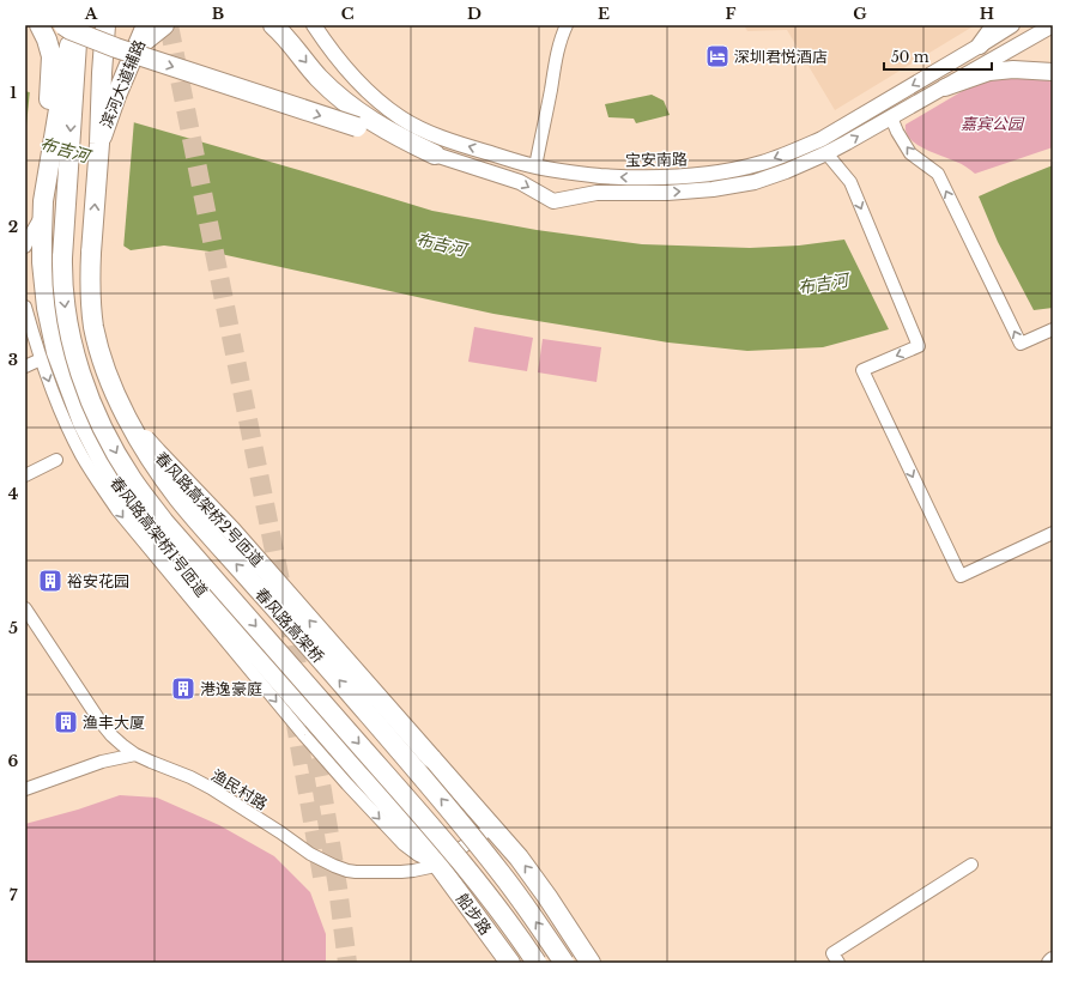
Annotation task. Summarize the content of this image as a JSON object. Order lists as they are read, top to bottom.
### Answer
{
  "streets": {
    "main road": [
      "滨河大道辅路",
      "春风路高架桥2号匝道",
      "春风路高架桥1号匝道",
      "春风路高架桥",
      "船步路"
    ],
    "street": ["宝安南路", "渔民村路"]
  },
  "crossings": [
    ["滨河大道辅路", "春风路高架桥"],
    ["春风路高架桥2号匝道", "春风路高架桥"],
    ["春风路高架桥2号匝道", "渔民村路"],
    ["春风路高架桥1号匝道", "渔民村路"],
    ["春风路高架桥1号匝道", "船步路"],
    ["渔民村路", "船步路"]
  ],
  "one_way": ["春风路高架桥2号匝道"],
  "water": ["布吉河"],
  "parks": ["嘉宾公园"],
  "places": {
    "hotel": ["深圳君悦酒店"],
    "building": ["裕安花园", "港逸豪庭", "渔丰大厦"]
  },
  "scale_bar": "50 m",
  "grid": {
    "columns": [
      "A",
      "B",
      "C",
      "D",
      "E",
      "F",
      "G",
      "H"
    ],
    "rows": [
      "1",
      "2",
      "3",
      "4",
      "5",
      "6",
      "7"
    ]
  }
}
